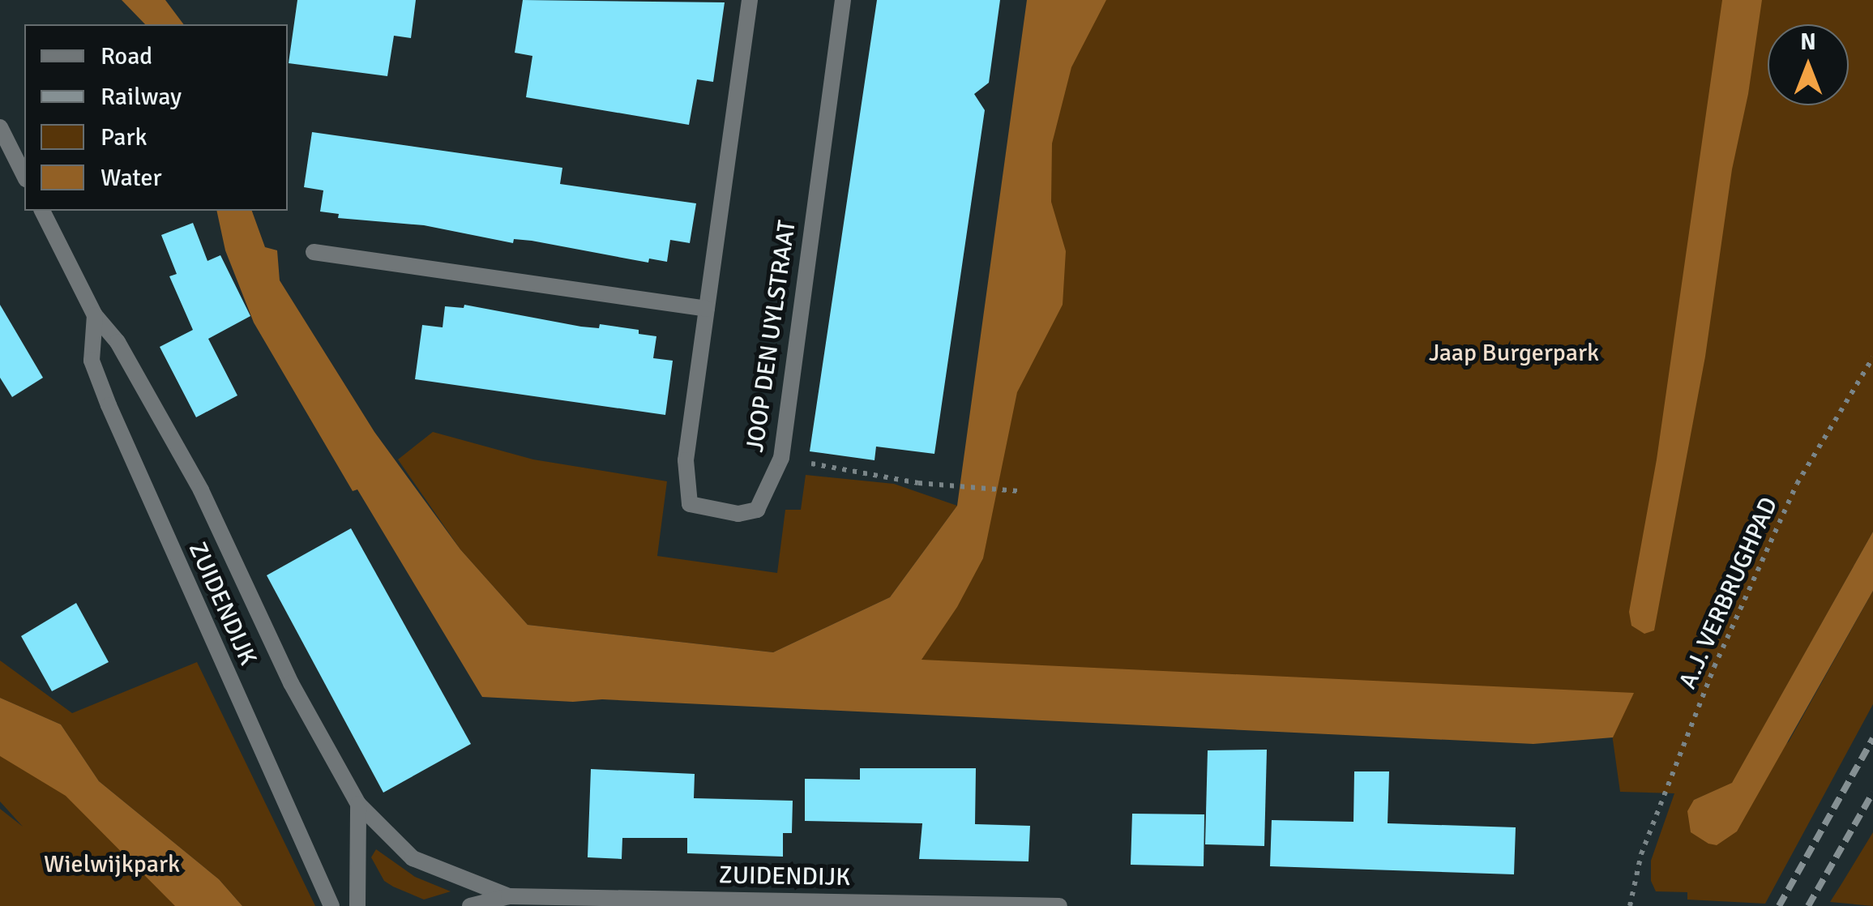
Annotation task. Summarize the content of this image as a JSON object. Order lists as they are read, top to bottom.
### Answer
{
  "streets": {
    "street": ["JOOP DEN UYLSTRAAT", "ZUIDENDIJK"],
    "path": ["A.J. VERBRUGHPAD"]
  },
  "parks": ["Jaap Burgerpark", "Wielwijkpark"],
  "legend": [
    "Road",
    "Railway",
    "Park",
    "Water"
  ],
  "north": "top"
}
